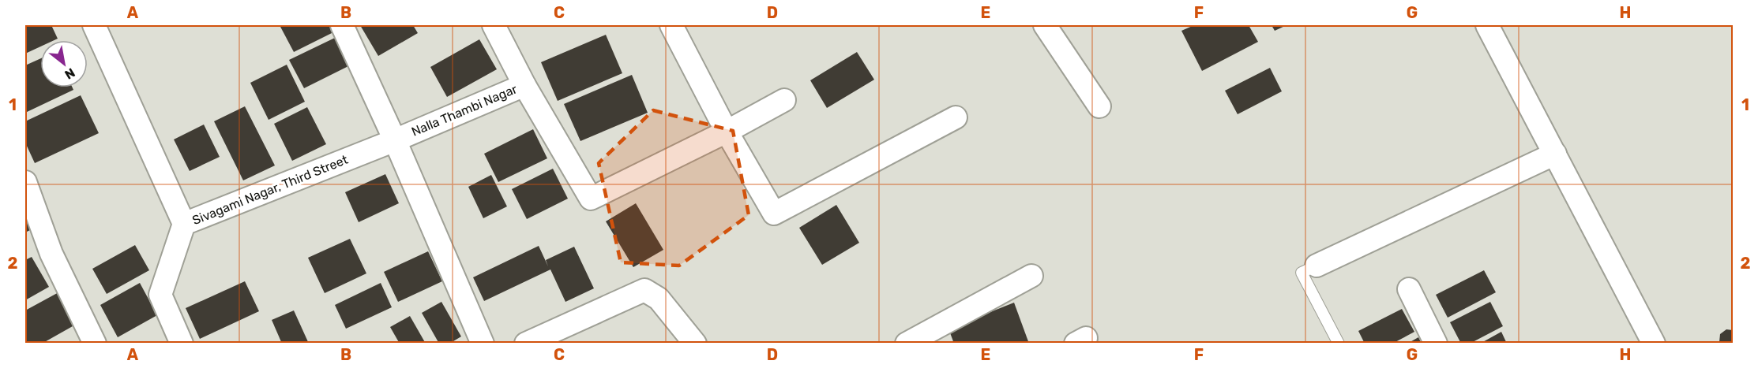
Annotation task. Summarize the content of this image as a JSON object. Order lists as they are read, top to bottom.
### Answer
{
  "streets": {
    "street": ["Nalla Thambi Nagar", "Sivagami Nagar, Third Street"]
  },
  "crossings": [
    ["Nalla Thambi Nagar", "Sivagami Nagar, Third Street"]
  ],
  "north": "bottom right",
  "grid": {
    "columns": [
      "A",
      "B",
      "C",
      "D",
      "E",
      "F",
      "G",
      "H"
    ],
    "rows": ["1", "2"]
  }
}
